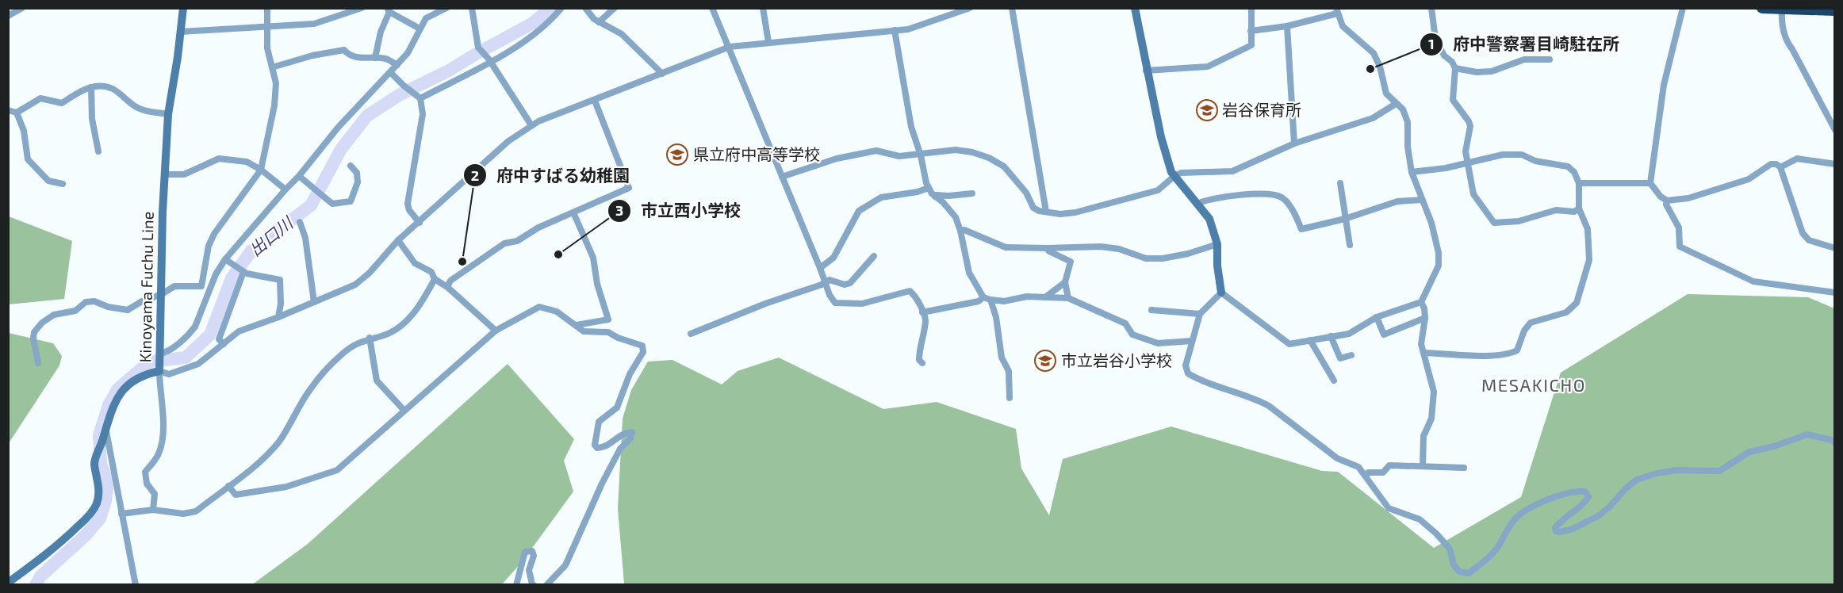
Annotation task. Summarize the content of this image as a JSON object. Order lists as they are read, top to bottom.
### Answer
{
  "streets": {
    "main road": ["Kinoyama Fuchu Line"]
  },
  "districts": ["MESAKICHO"],
  "water": ["出口川"],
  "places": {
    "other": ["府中警察署目崎駐在所", "市立西小学校", "府中すばる幼稚園"],
    "school or university": ["岩谷保育所", "県立府中高等学校", "市立岩谷小学校"]
  }
}
